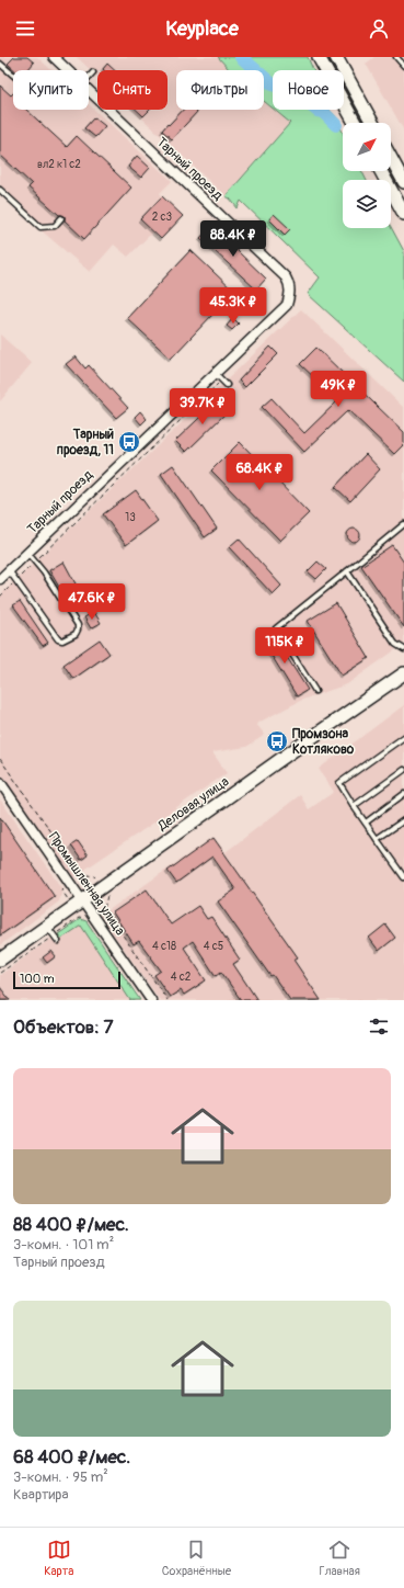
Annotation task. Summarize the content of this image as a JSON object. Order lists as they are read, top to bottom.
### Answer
{
  "streets": {
    "street": ["Тарный проезд", "Деловая улица", "Промышленная улица"]
  },
  "crossings": [
    ["Деловая улица", "Промышленная улица"]
  ],
  "places": {
    "bus stop": ["Тарный проезд, 11", "Промзона Котляково"]
  },
  "house_numbers": [
    "вл2 к1 с2",
    "2 с3",
    "13",
    "4 с18",
    "4 с5",
    "4 с2"
  ],
  "scale_bar": "100 m",
  "north": "top right",
  "page": {
    "header": "Keyplace",
    "chip": [
      "Купить",
      "Снять",
      "Фильтры",
      "Новое"
    ],
    "price": [
      "88.4K ₽",
      "45.3K ₽",
      "49K ₽",
      "39.7K ₽",
      "68.4K ₽",
      "47.6K ₽",
      "115K ₽"
    ],
    "scale": "100 m",
    "heading": "Объектов: 7",
    "list": [
      {
        "name": "88 400 ₽/мес.",
        "note": "3-комн. · 101 m² · Тарный проезд"
      },
      {
        "name": "68 400 ₽/мес.",
        "note": "3-комн. · 95 m² · Квартира"
      }
    ],
    "tabs": ["Карта", "Сохранённые", "Главная"]
  }
}
